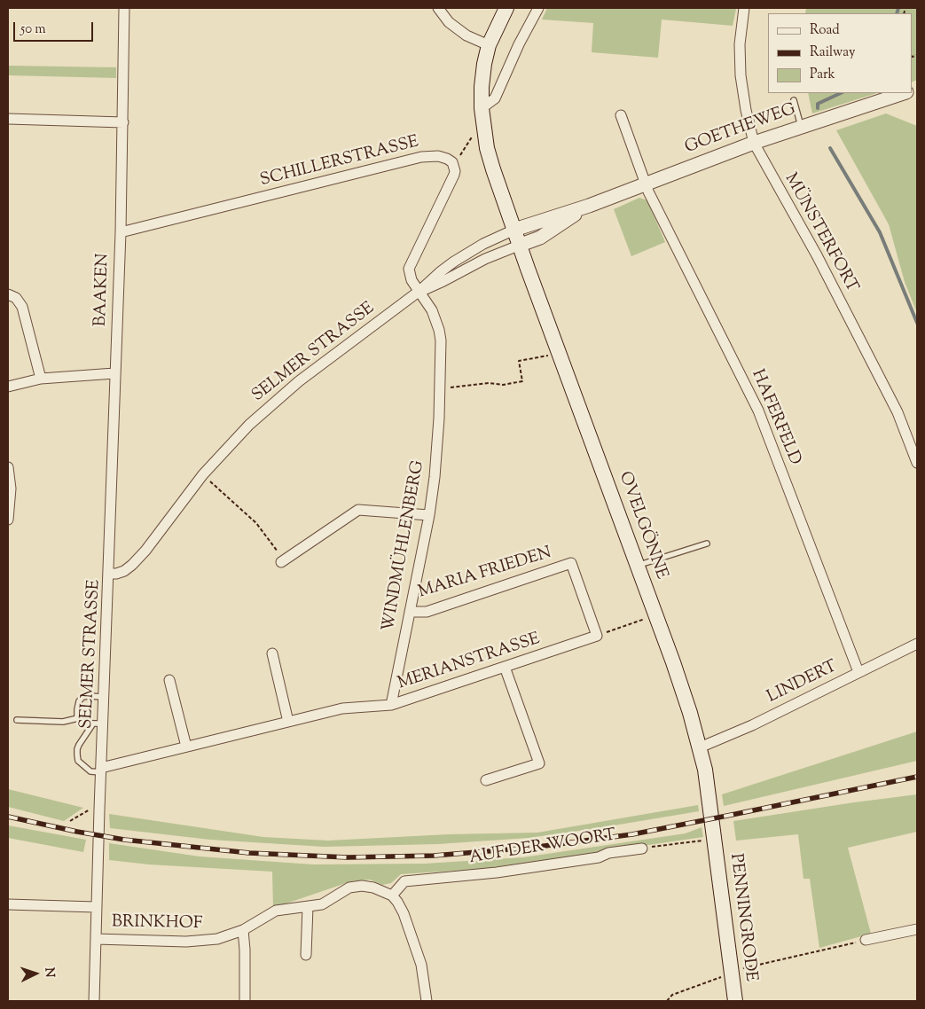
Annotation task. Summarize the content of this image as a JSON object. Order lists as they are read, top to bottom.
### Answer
{
  "streets": {
    "main road": ["OVELGÖNNE", "PENNINGRODE"],
    "street": [
      "GOETHEWEG",
      "SCHILLERSTRASSE",
      "MÜNSTERFORT",
      "BAAKEN",
      "SELMER STRASSE",
      "HAFERFELD",
      "WINDMÜHLENBERG",
      "MARIA FRIEDEN",
      "MERIANSTRASSE",
      "LINDERT",
      "AUF DER WOORT",
      "BRINKHOF"
    ]
  },
  "crossings": [
    ["GOETHEWEG", "MÜNSTERFORT"],
    ["GOETHEWEG", "SELMER STRASSE"],
    ["GOETHEWEG", "HAFERFELD"],
    ["GOETHEWEG", "OVELGÖNNE"],
    ["SCHILLERSTRASSE", "BAAKEN"],
    ["BAAKEN", "SELMER STRASSE"],
    ["SELMER STRASSE", "OVELGÖNNE"],
    ["SELMER STRASSE", "WINDMÜHLENBERG"],
    ["SELMER STRASSE", "MERIANSTRASSE"],
    ["SELMER STRASSE", "BRINKHOF"],
    ["HAFERFELD", "LINDERT"],
    ["OVELGÖNNE", "LINDERT"],
    ["OVELGÖNNE", "AUF DER WOORT"],
    ["OVELGÖNNE", "PENNINGRODE"],
    ["WINDMÜHLENBERG", "MARIA FRIEDEN"],
    ["WINDMÜHLENBERG", "MERIANSTRASSE"],
    ["MARIA FRIEDEN", "MERIANSTRASSE"],
    ["AUF DER WOORT", "PENNINGRODE"],
    ["AUF DER WOORT", "BRINKHOF"]
  ],
  "legend": ["Road", "Railway", "Park"],
  "scale_bar": "50 m",
  "north": "right"
}
